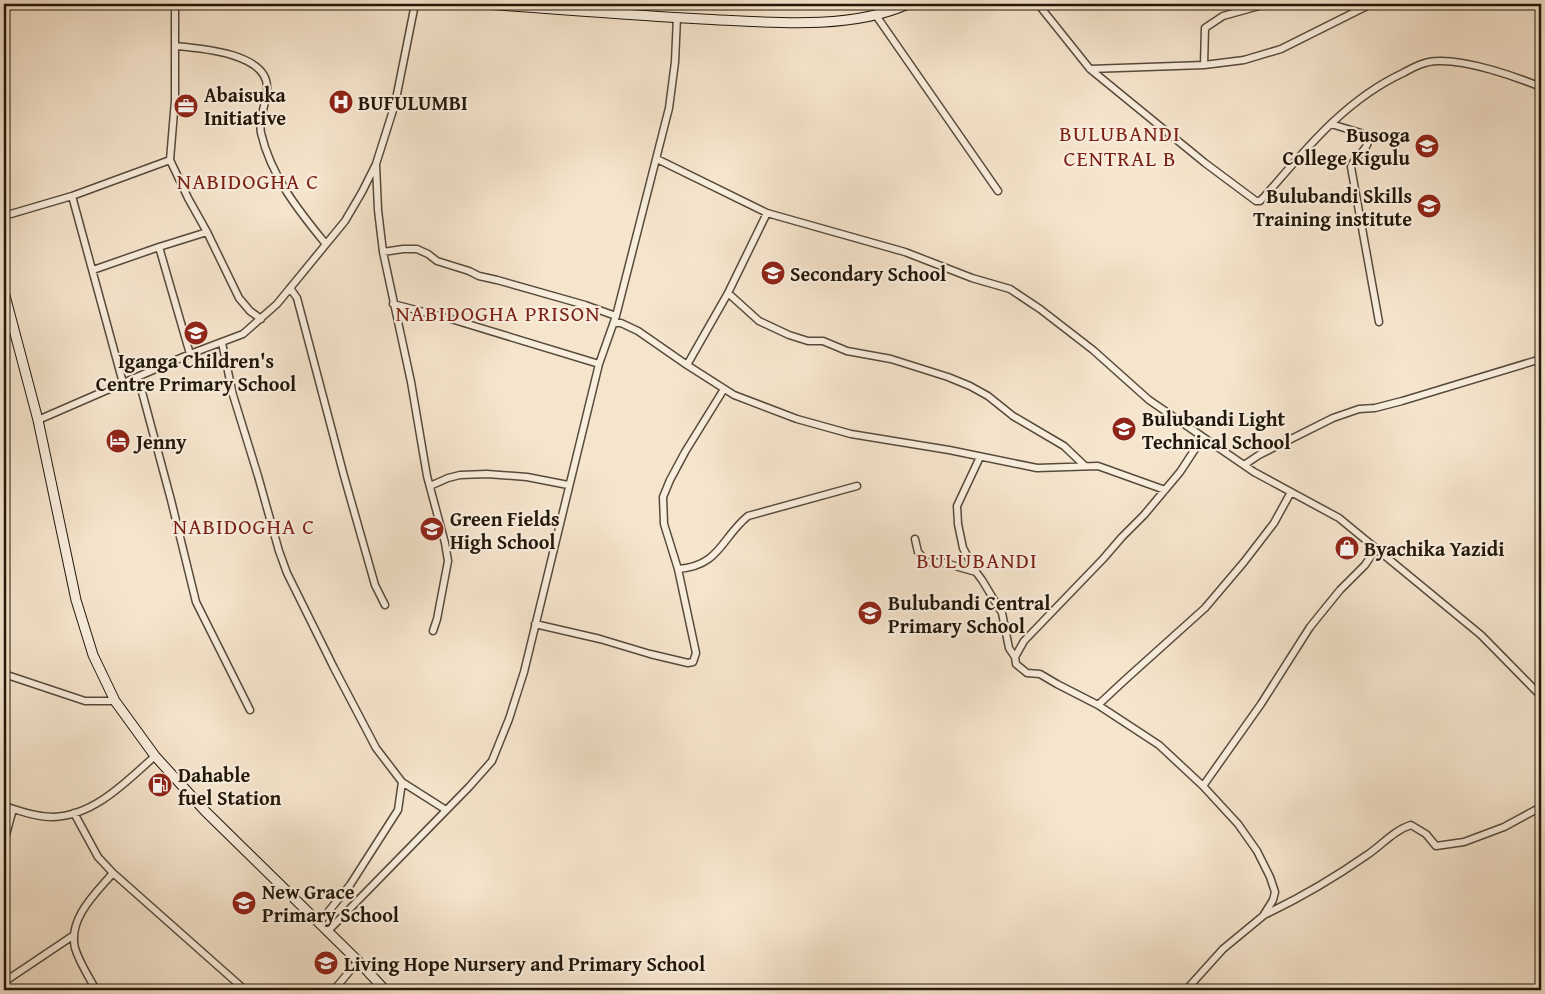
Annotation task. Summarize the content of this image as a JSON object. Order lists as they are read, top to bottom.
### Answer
{
  "districts": [
    "BULUBANDI CENTRAL B",
    "NABIDOGHA C",
    "NABIDOGHA PRISON",
    "NABIDOGHA C",
    "BULUBANDI"
  ],
  "places": {
    "hospital": ["BUFULUMBI"],
    "office": ["Abaisuka Initiative"],
    "school or university": [
      "Busoga College Kigulu",
      "Bulubandi Skills Training institute",
      "Secondary School",
      "Iganga Children's Centre Primary School",
      "Bulubandi Light Technical School",
      "Green Fields High School",
      "Bulubandi Central Primary School",
      "New Grace Primary School",
      "Living Hope Nursery and Primary School"
    ],
    "hotel": ["Jenny"],
    "shop": ["Byachika Yazidi"],
    "fuel station": ["Dahable fuel Station"]
  }
}
